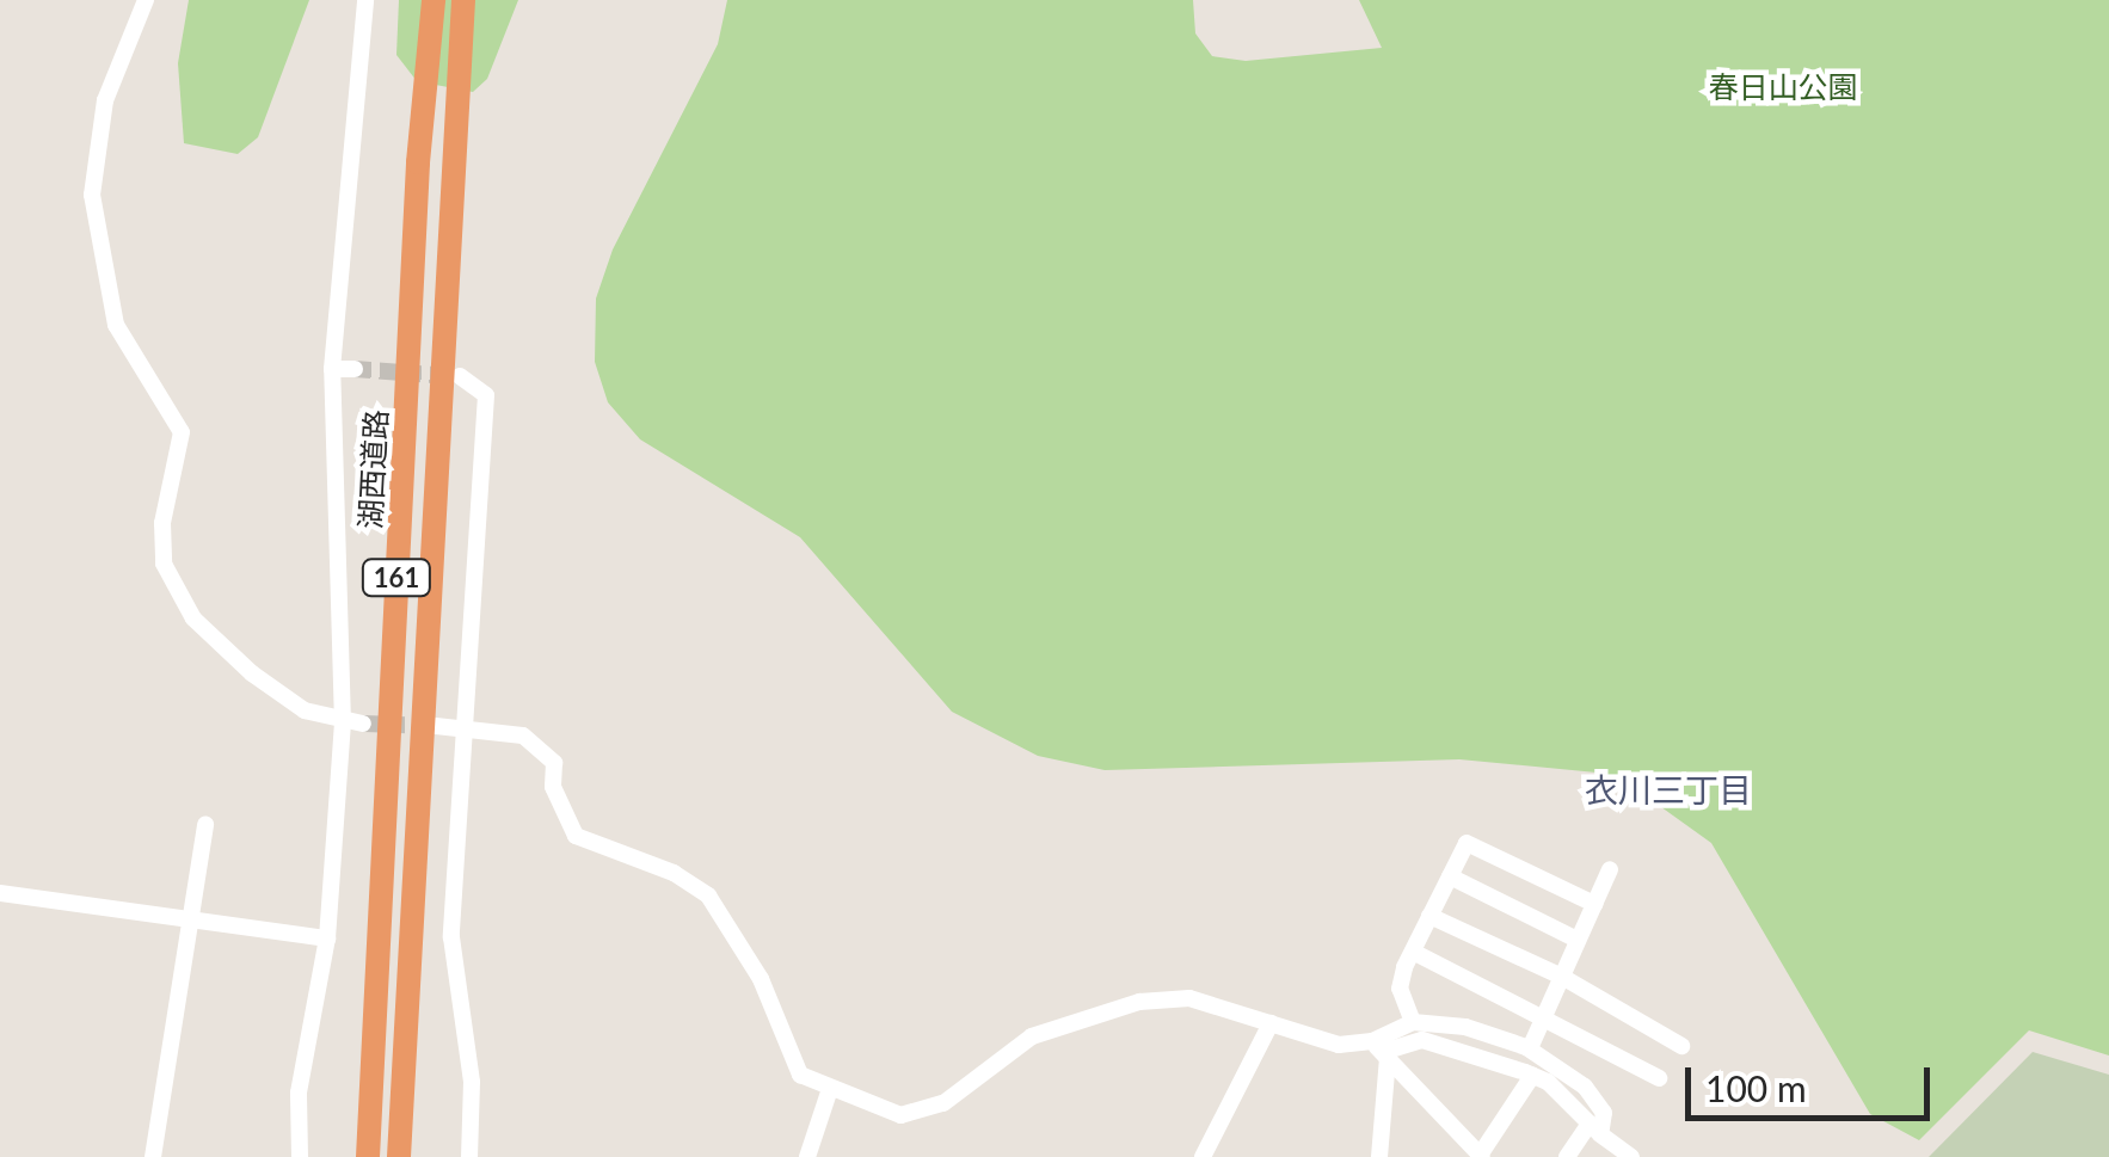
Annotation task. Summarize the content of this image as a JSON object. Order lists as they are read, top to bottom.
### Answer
{
  "streets": {
    "highway": ["湖西道路", "161"]
  },
  "districts": ["衣川三丁目"],
  "parks": ["春日山公園"],
  "scale_bar": "100 m"
}
